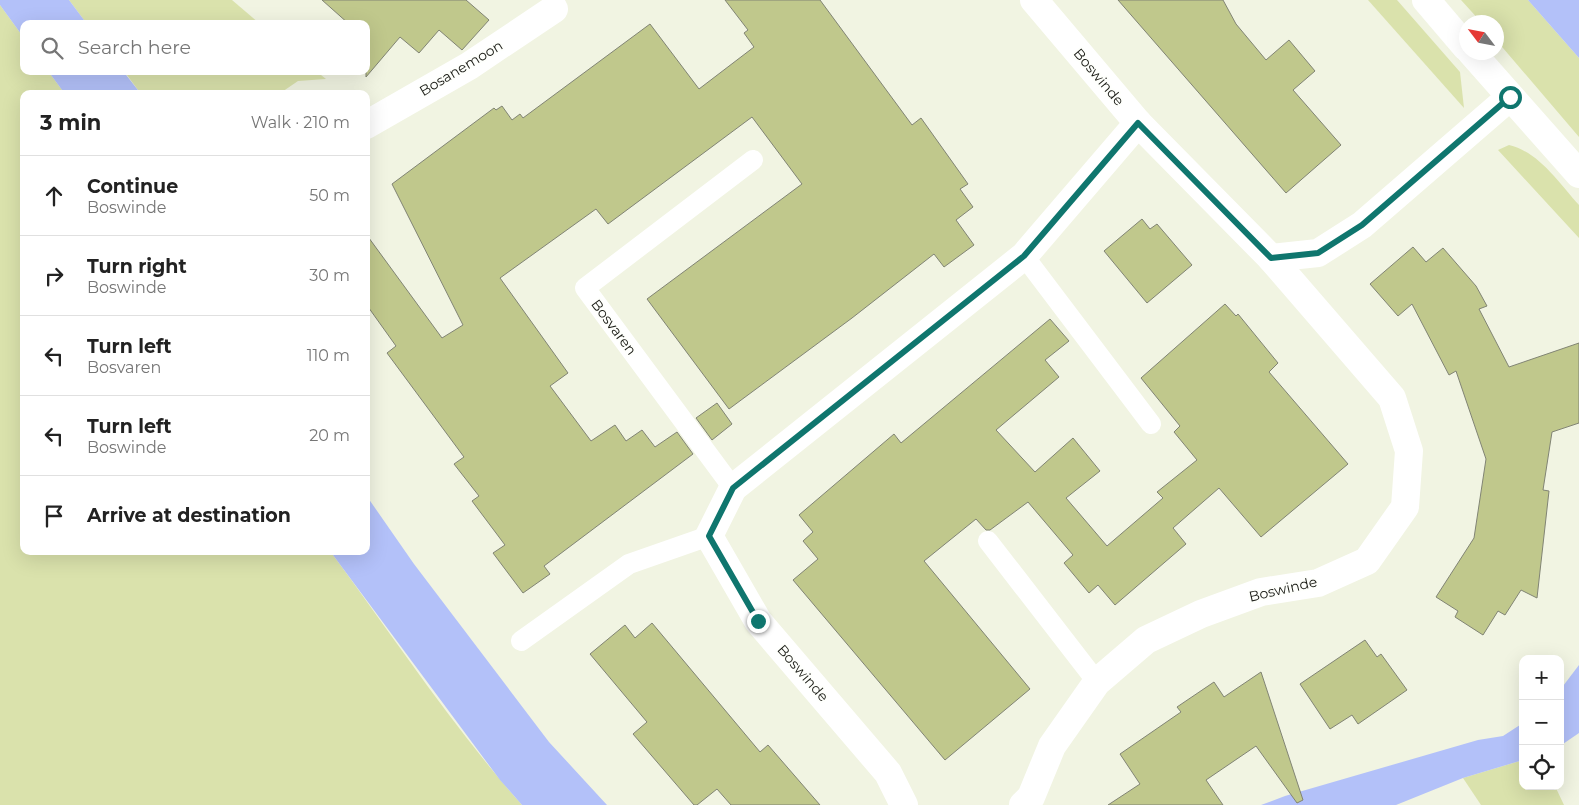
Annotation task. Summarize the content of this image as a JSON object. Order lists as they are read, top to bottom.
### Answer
{
  "streets": {
    "street": ["Bosanemoon", "Boswinde"],
    "lane": ["Bosvaren"]
  },
  "north": "top left",
  "page": {
    "search": "Search here",
    "heading": ["3 min", "Walk · 210 m"],
    "list": [
      ["Continue", "Boswinde", "50 m"],
      ["Turn right", "Boswinde", "30 m"],
      ["Turn left", "Bosvaren", "110 m"],
      ["Turn left", "Boswinde", "20 m"],
      "Arrive at destination"
    ],
    "map_buttons": ["+", "−"]
  }
}
